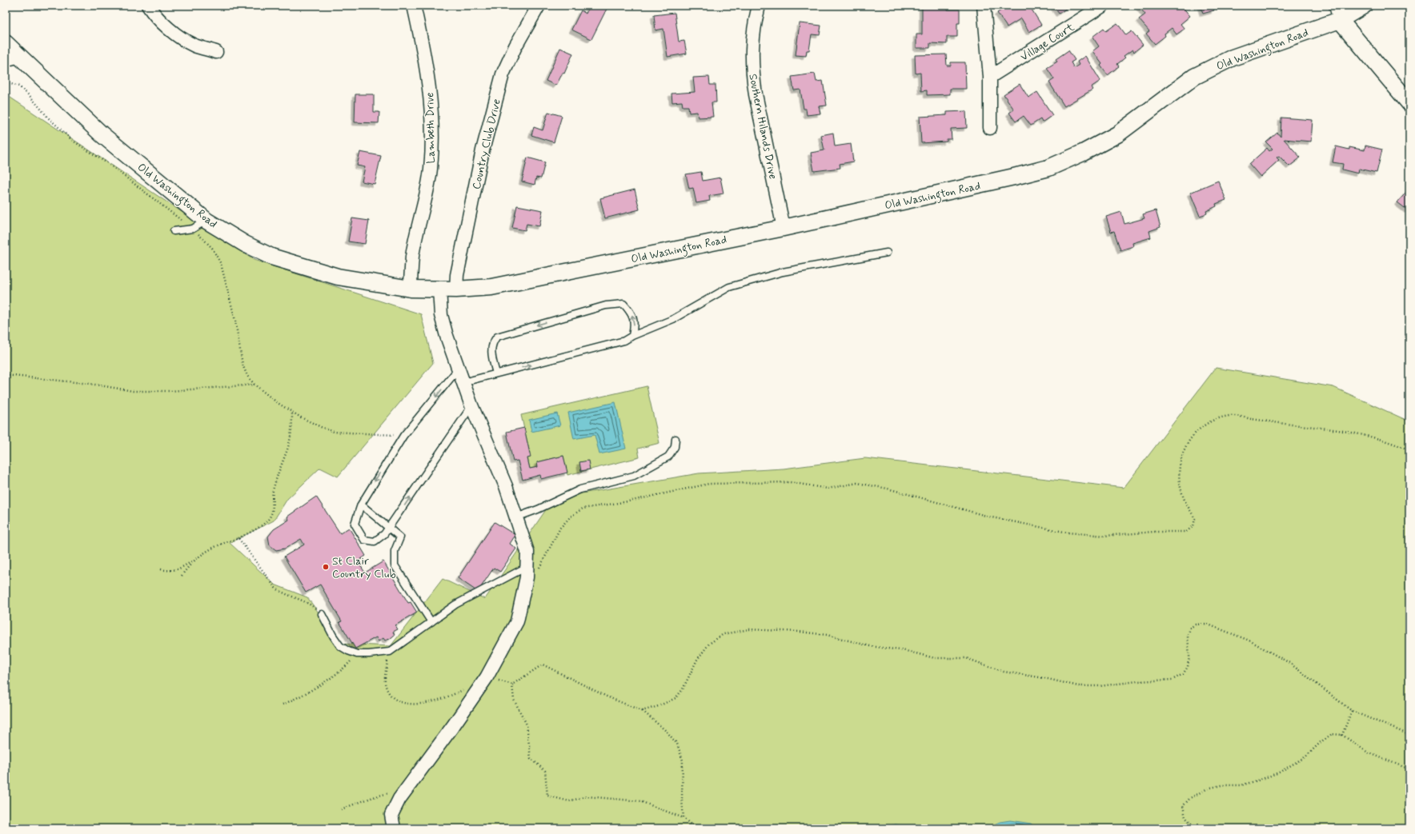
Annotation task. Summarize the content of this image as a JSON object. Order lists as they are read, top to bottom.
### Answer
{
  "streets": {
    "street": [
      "Village Court",
      "Old Washington Road",
      "Southern Hilands Drive",
      "Lambeth Drive",
      "Country Club Drive"
    ]
  },
  "crossings": [
    ["Old Washington Road", "Southern Hilands Drive"],
    ["Old Washington Road", "Lambeth Drive"],
    ["Old Washington Road", "Country Club Drive"]
  ],
  "places": ["St Clair Country Club"]
}
